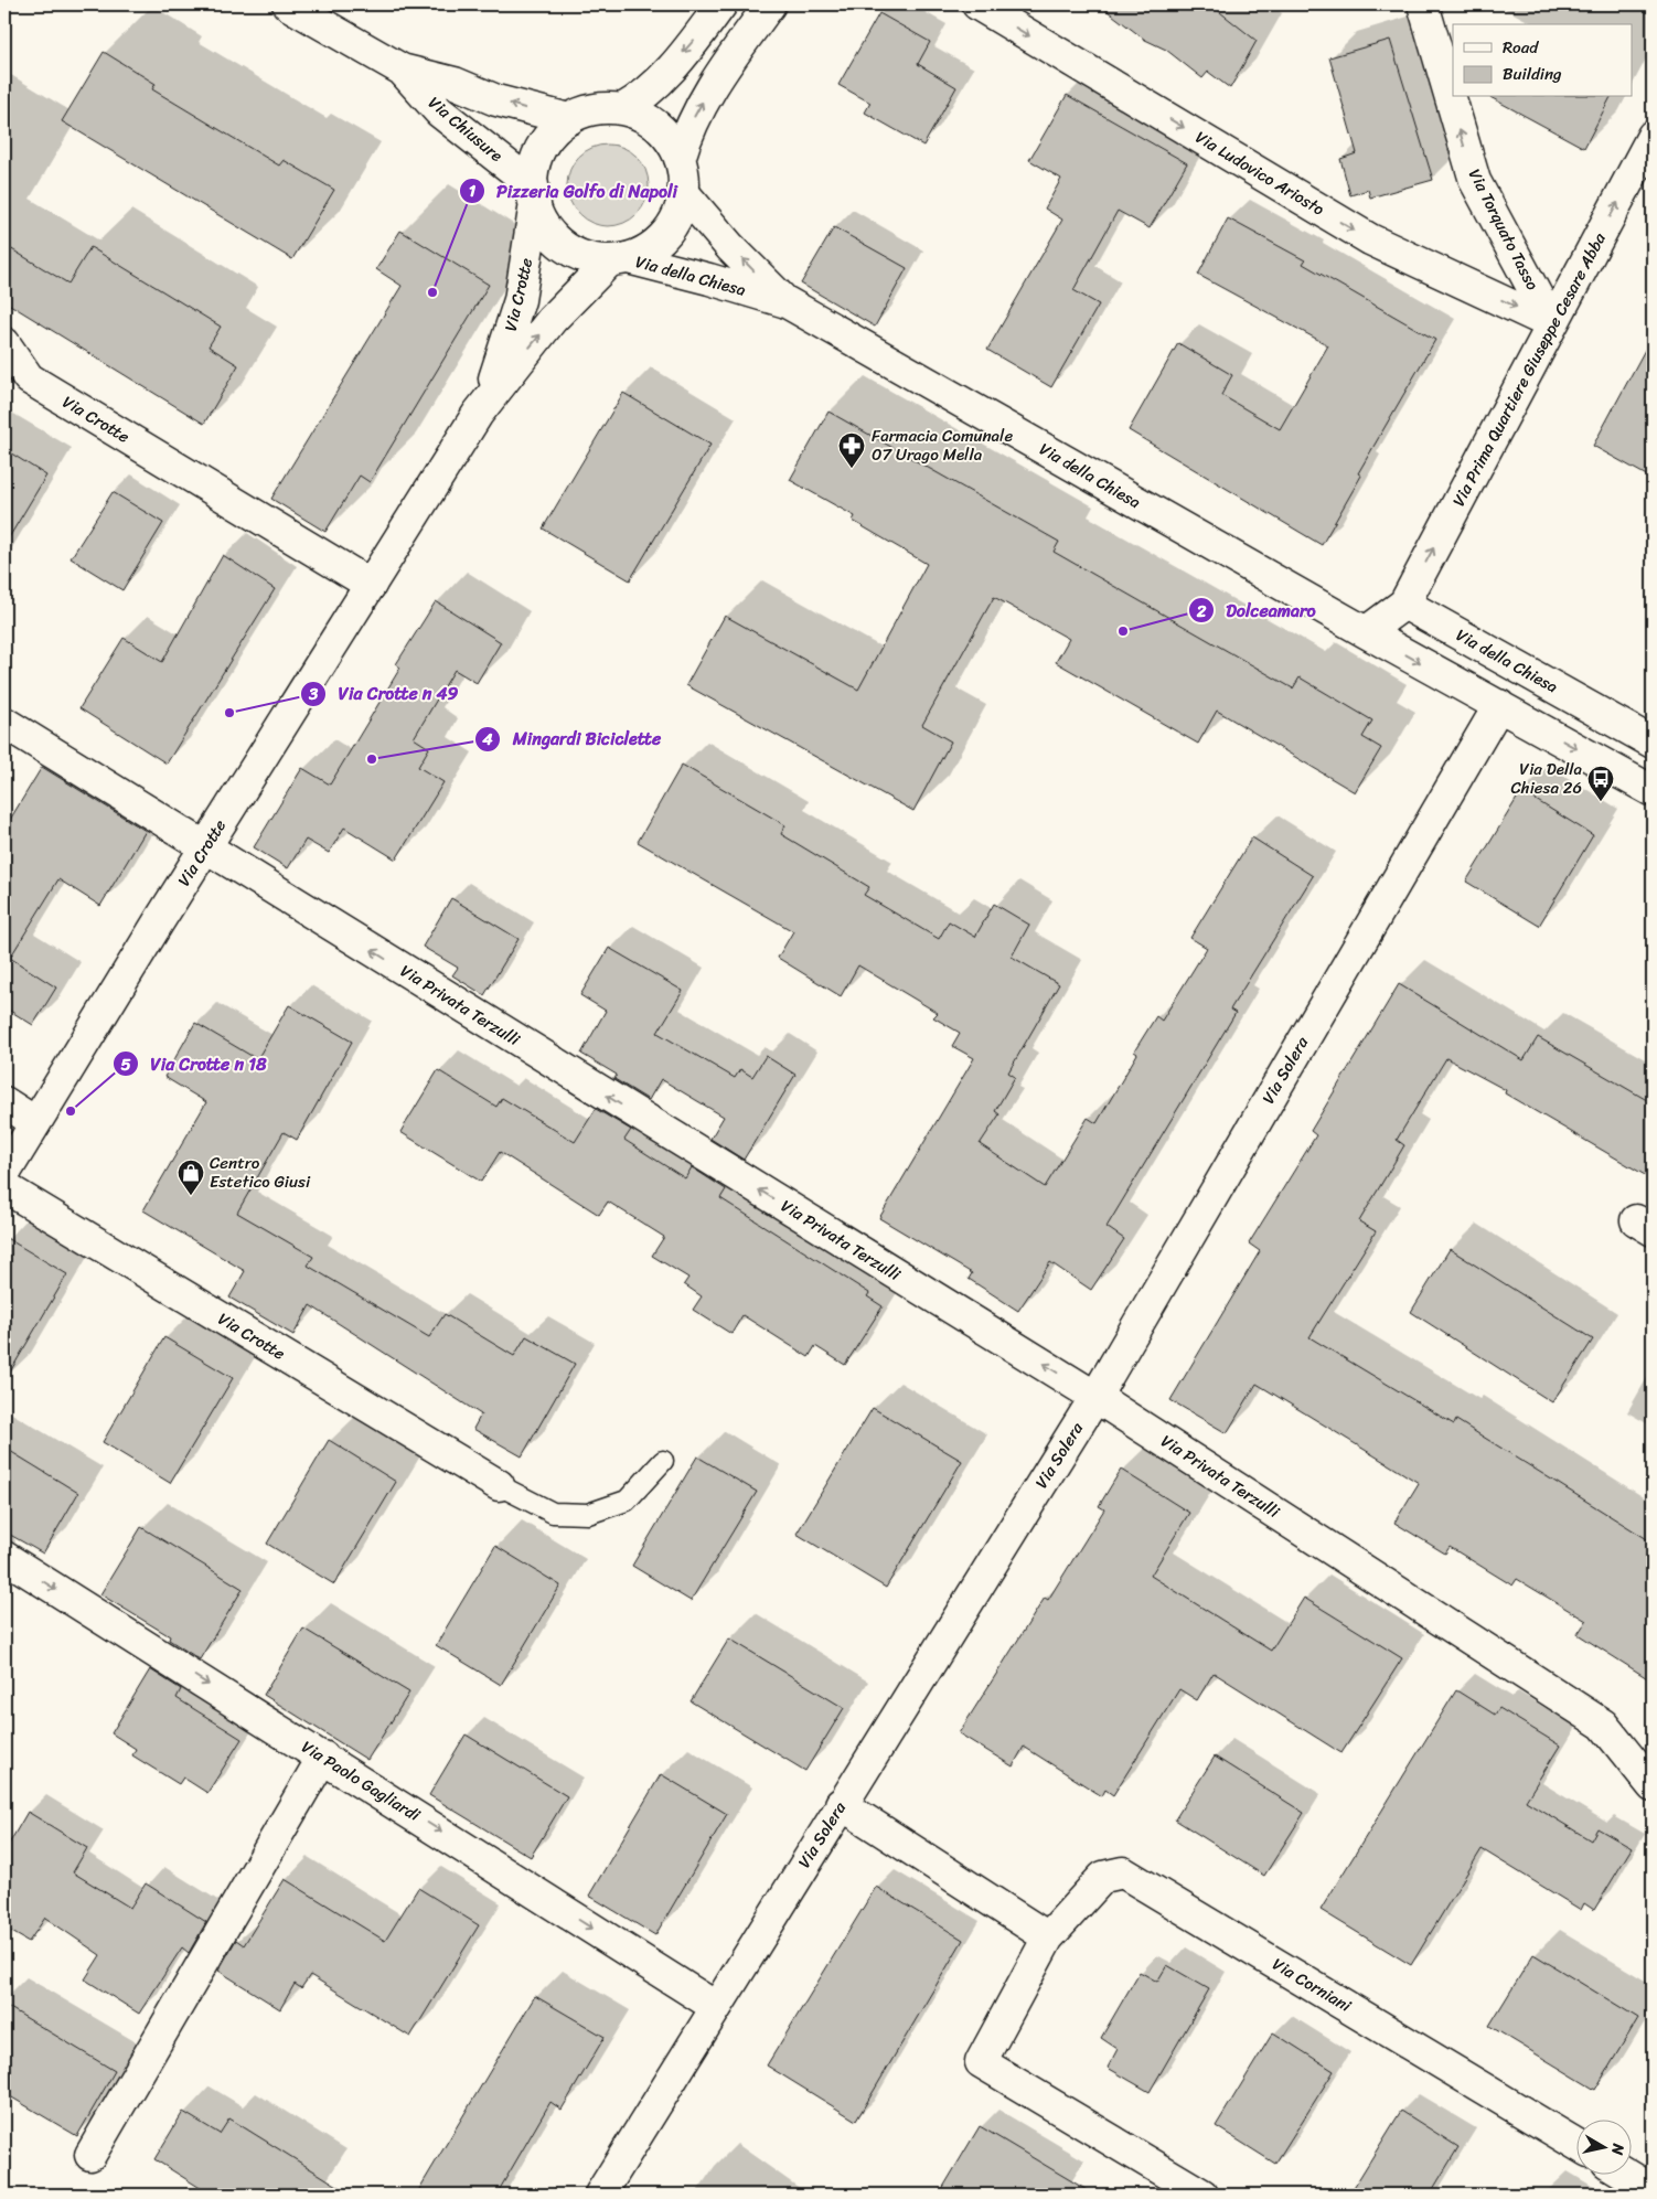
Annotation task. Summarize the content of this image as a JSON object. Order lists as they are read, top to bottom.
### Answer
{
  "streets": {
    "street": [
      "Via Chiusure",
      "Via Ludovico Ariosto",
      "Via Torquato Tasso",
      "Via della Chiesa",
      "Via Crotte",
      "Via Prima Quartiere Giuseppe Cesare Abba",
      "Via Privata Terzulli",
      "Via Solera",
      "Via Paolo Gagliardi",
      "Via Corniani"
    ]
  },
  "crossings": [
    ["Via Chiusure", "Via della Chiesa"],
    ["Via Chiusure", "Via Crotte"],
    ["Via Ludovico Ariosto", "Via Torquato Tasso"],
    ["Via Ludovico Ariosto", "Via Prima Quartiere Giuseppe Cesare Abba"],
    ["Via Torquato Tasso", "Via Prima Quartiere Giuseppe Cesare Abba"],
    ["Via della Chiesa", "Via Crotte"],
    ["Via della Chiesa", "Via Prima Quartiere Giuseppe Cesare Abba"],
    ["Via della Chiesa", "Via Solera"],
    ["Via Crotte", "Via Privata Terzulli"],
    ["Via Privata Terzulli", "Via Solera"],
    ["Via Solera", "Via Paolo Gagliardi"]
  ],
  "one_way": [
    "Via Chiusure",
    "Via Ludovico Ariosto",
    "Via Torquato Tasso",
    "Via Prima Quartiere Giuseppe Cesare Abba",
    "Via Privata Terzulli",
    "Via Paolo Gagliardi"
  ],
  "places": {
    "other": [
      "Pizzeria Golfo di Napoli",
      "Dolceamaro",
      "Via Crotte n 49",
      "Mingardi Biciclette",
      "Via Crotte n 18"
    ],
    "pharmacy": ["Farmacia Comunale 07 Urago Mella"],
    "bus stop": ["Via Della Chiesa 26"],
    "shop": ["Centro Estetico Giusi"]
  },
  "legend": ["Road", "Building"],
  "north": "right"
}
